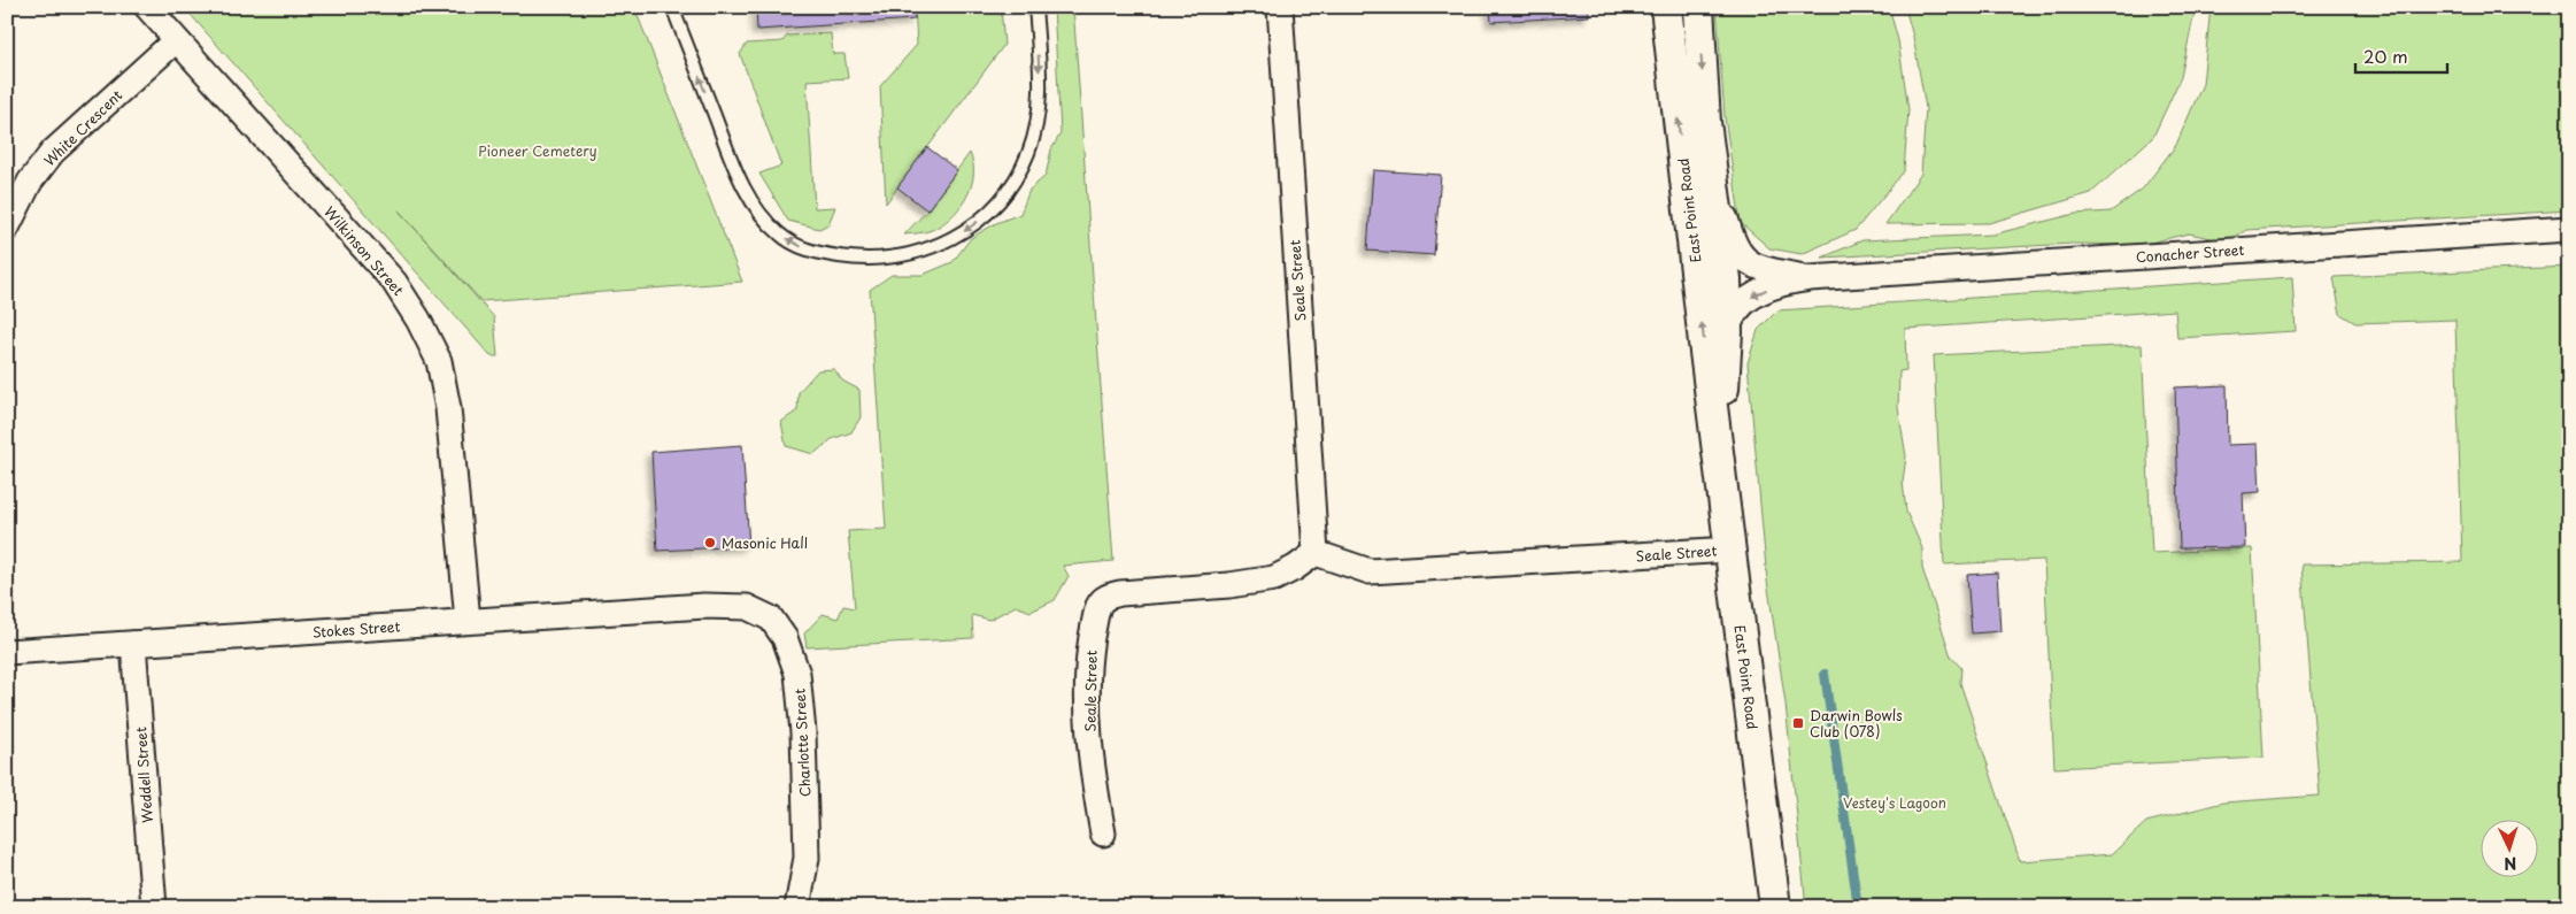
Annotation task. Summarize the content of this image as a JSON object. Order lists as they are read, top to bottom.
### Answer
{
  "streets": {
    "street": [
      "White Crescent",
      "East Point Road",
      "Wilkinson Street",
      "Conacher Street",
      "Seale Street",
      "Stokes Street",
      "Charlotte Street",
      "Weddell Street"
    ]
  },
  "crossings": [
    ["White Crescent", "Wilkinson Street"],
    ["East Point Road", "Conacher Street"],
    ["East Point Road", "Seale Street"],
    ["Wilkinson Street", "Stokes Street"],
    ["Stokes Street", "Charlotte Street"],
    ["Stokes Street", "Weddell Street"]
  ],
  "parks": ["Pioneer Cemetery", "Vestey's Lagoon"],
  "places": {
    "other": ["Masonic Hall"],
    "transit": ["Darwin Bowls Club (078)"]
  },
  "scale_bar": "20 m",
  "north": "bottom"
}
